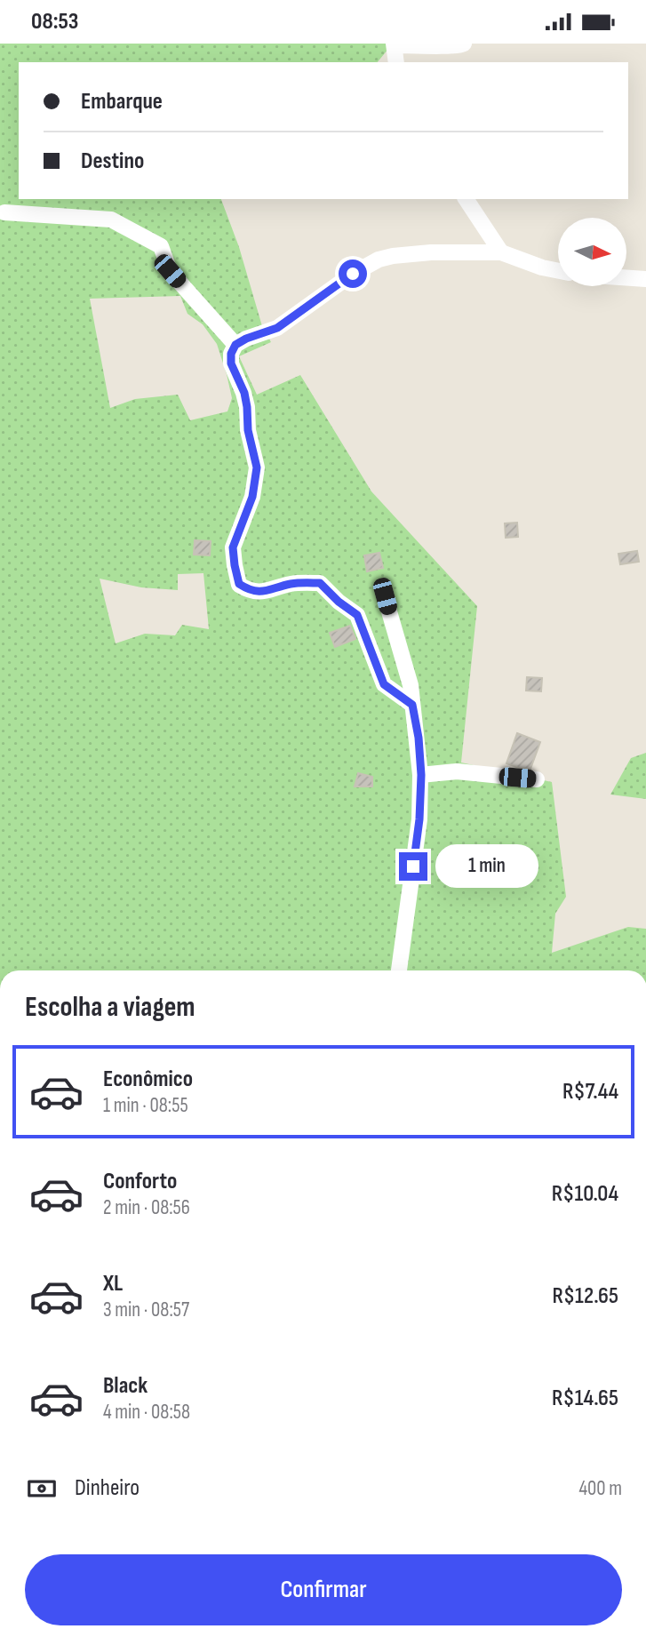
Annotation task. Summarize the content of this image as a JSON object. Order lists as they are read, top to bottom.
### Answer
{
  "north": "right",
  "page": {
    "status": "08:53",
    "banner": ["Embarque", "Destino"],
    "bubble": "1 min",
    "heading": "Escolha a viagem",
    "list": [
      {
        "name": "Econômico",
        "note": "1 min · 08:55",
        "value": "R$7.44"
      },
      {
        "name": "Conforto",
        "note": "2 min · 08:56",
        "value": "R$10.04"
      },
      {
        "name": "XL",
        "note": "3 min · 08:57",
        "value": "R$12.65"
      },
      {
        "name": "Black",
        "note": "4 min · 08:58",
        "value": "R$14.65"
      }
    ],
    "pay": ["Dinheiro", "400 m"],
    "buttons": "Confirmar"
  }
}
